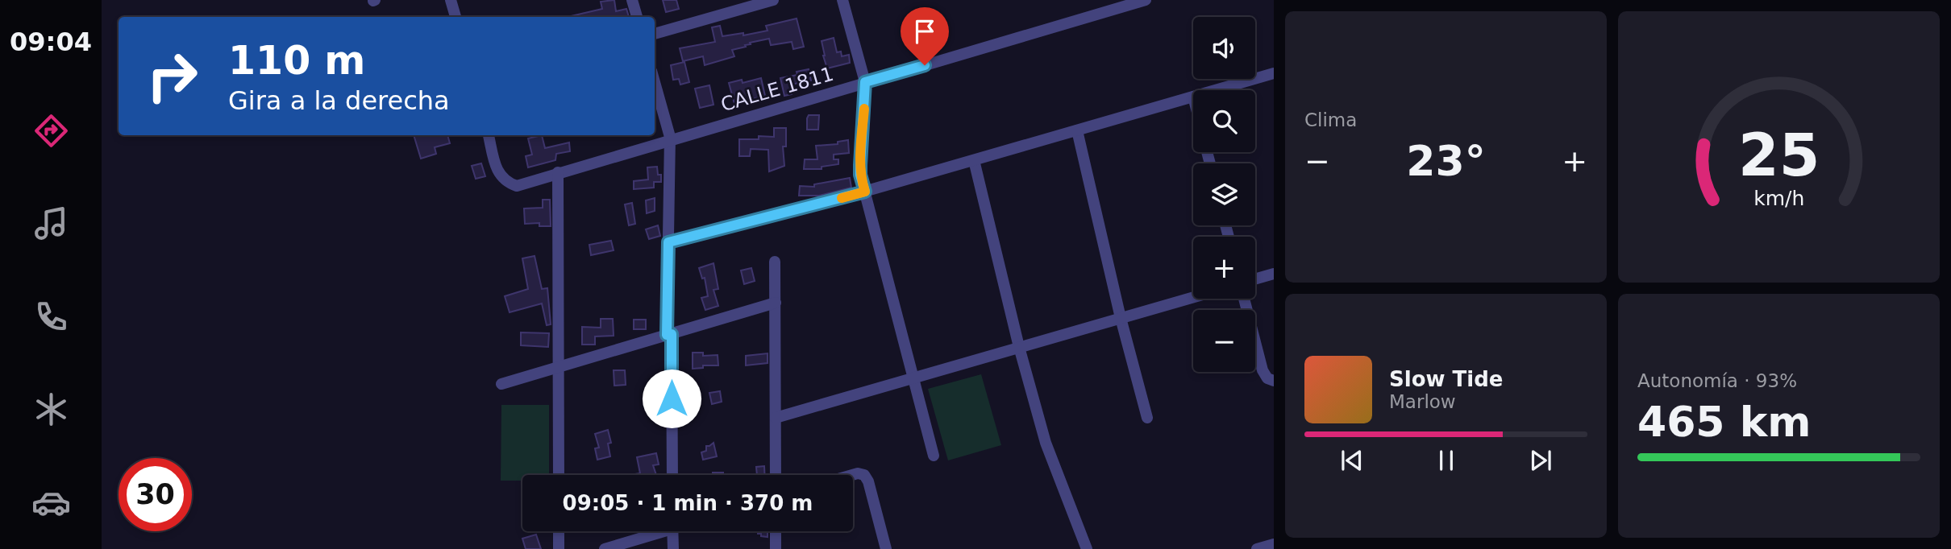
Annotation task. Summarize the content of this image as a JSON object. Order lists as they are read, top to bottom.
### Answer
{
  "streets": {
    "street": ["CALLE 1811"]
  },
  "page": {
    "tabs": "09:04",
    "tile": [
      "Clima",
      ["Autonomía · 93%", "465 km"]
    ],
    "map_buttons": ["+", "−"],
    "turn": ["110 m", "Gira a la derecha"],
    "heat": ["−", "23°", "+"],
    "song": ["Slow Tide", "Marlow"],
    "limit": "30",
    "trip": "09:05 · 1 min · 370 m",
    "gauge": ["25", "km/h"]
  }
}
